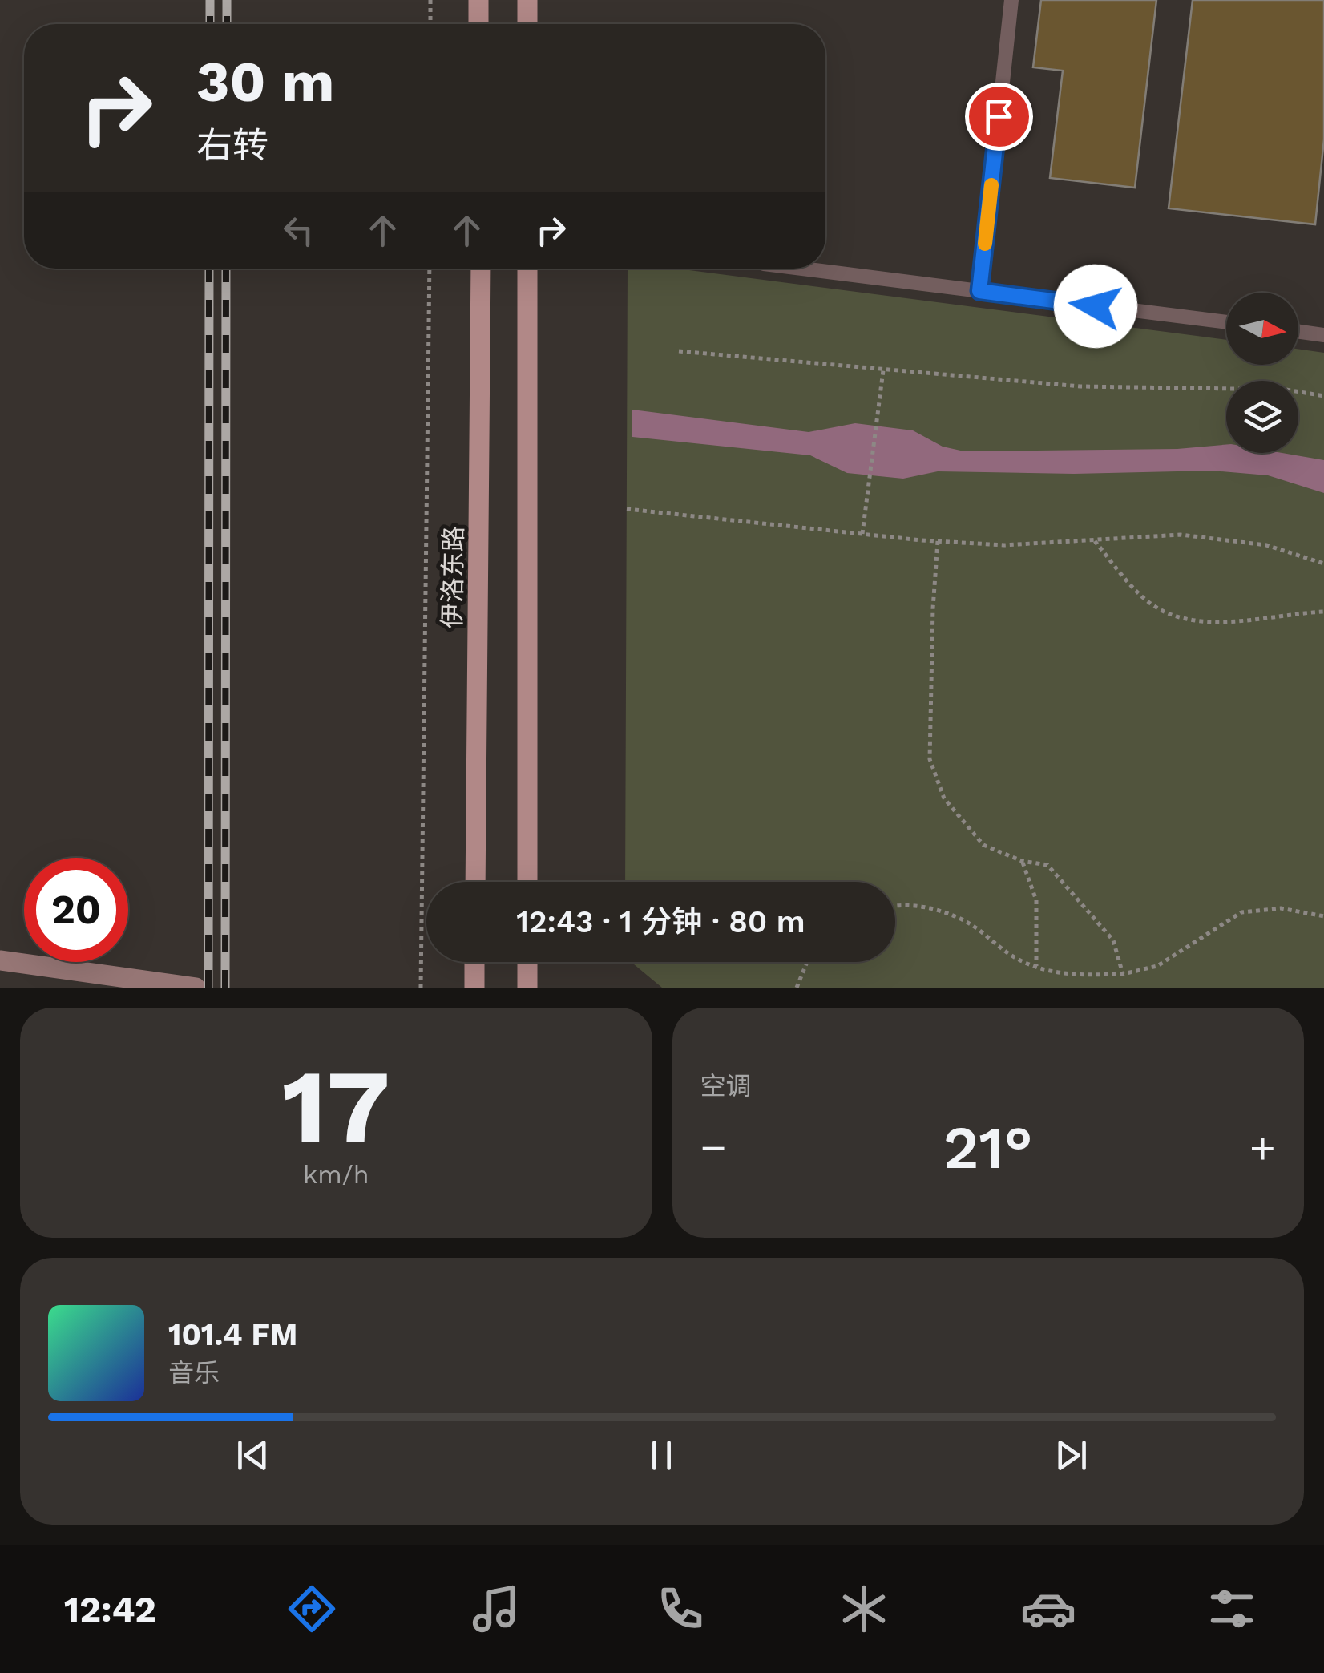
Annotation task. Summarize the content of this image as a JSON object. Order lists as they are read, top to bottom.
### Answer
{
  "streets": {
    "main road": ["伊洛东路"]
  },
  "north": "right",
  "page": {
    "turn": ["30 m", "右转"],
    "limit": "20",
    "trip": "12:43 · 1 分钟 · 80 m",
    "tile": [
      ["17", "km/h"],
      "空调"
    ],
    "heat": ["−", "21°", "+"],
    "song": ["101.4 FM", "音乐"],
    "tabs": "12:42"
  }
}
